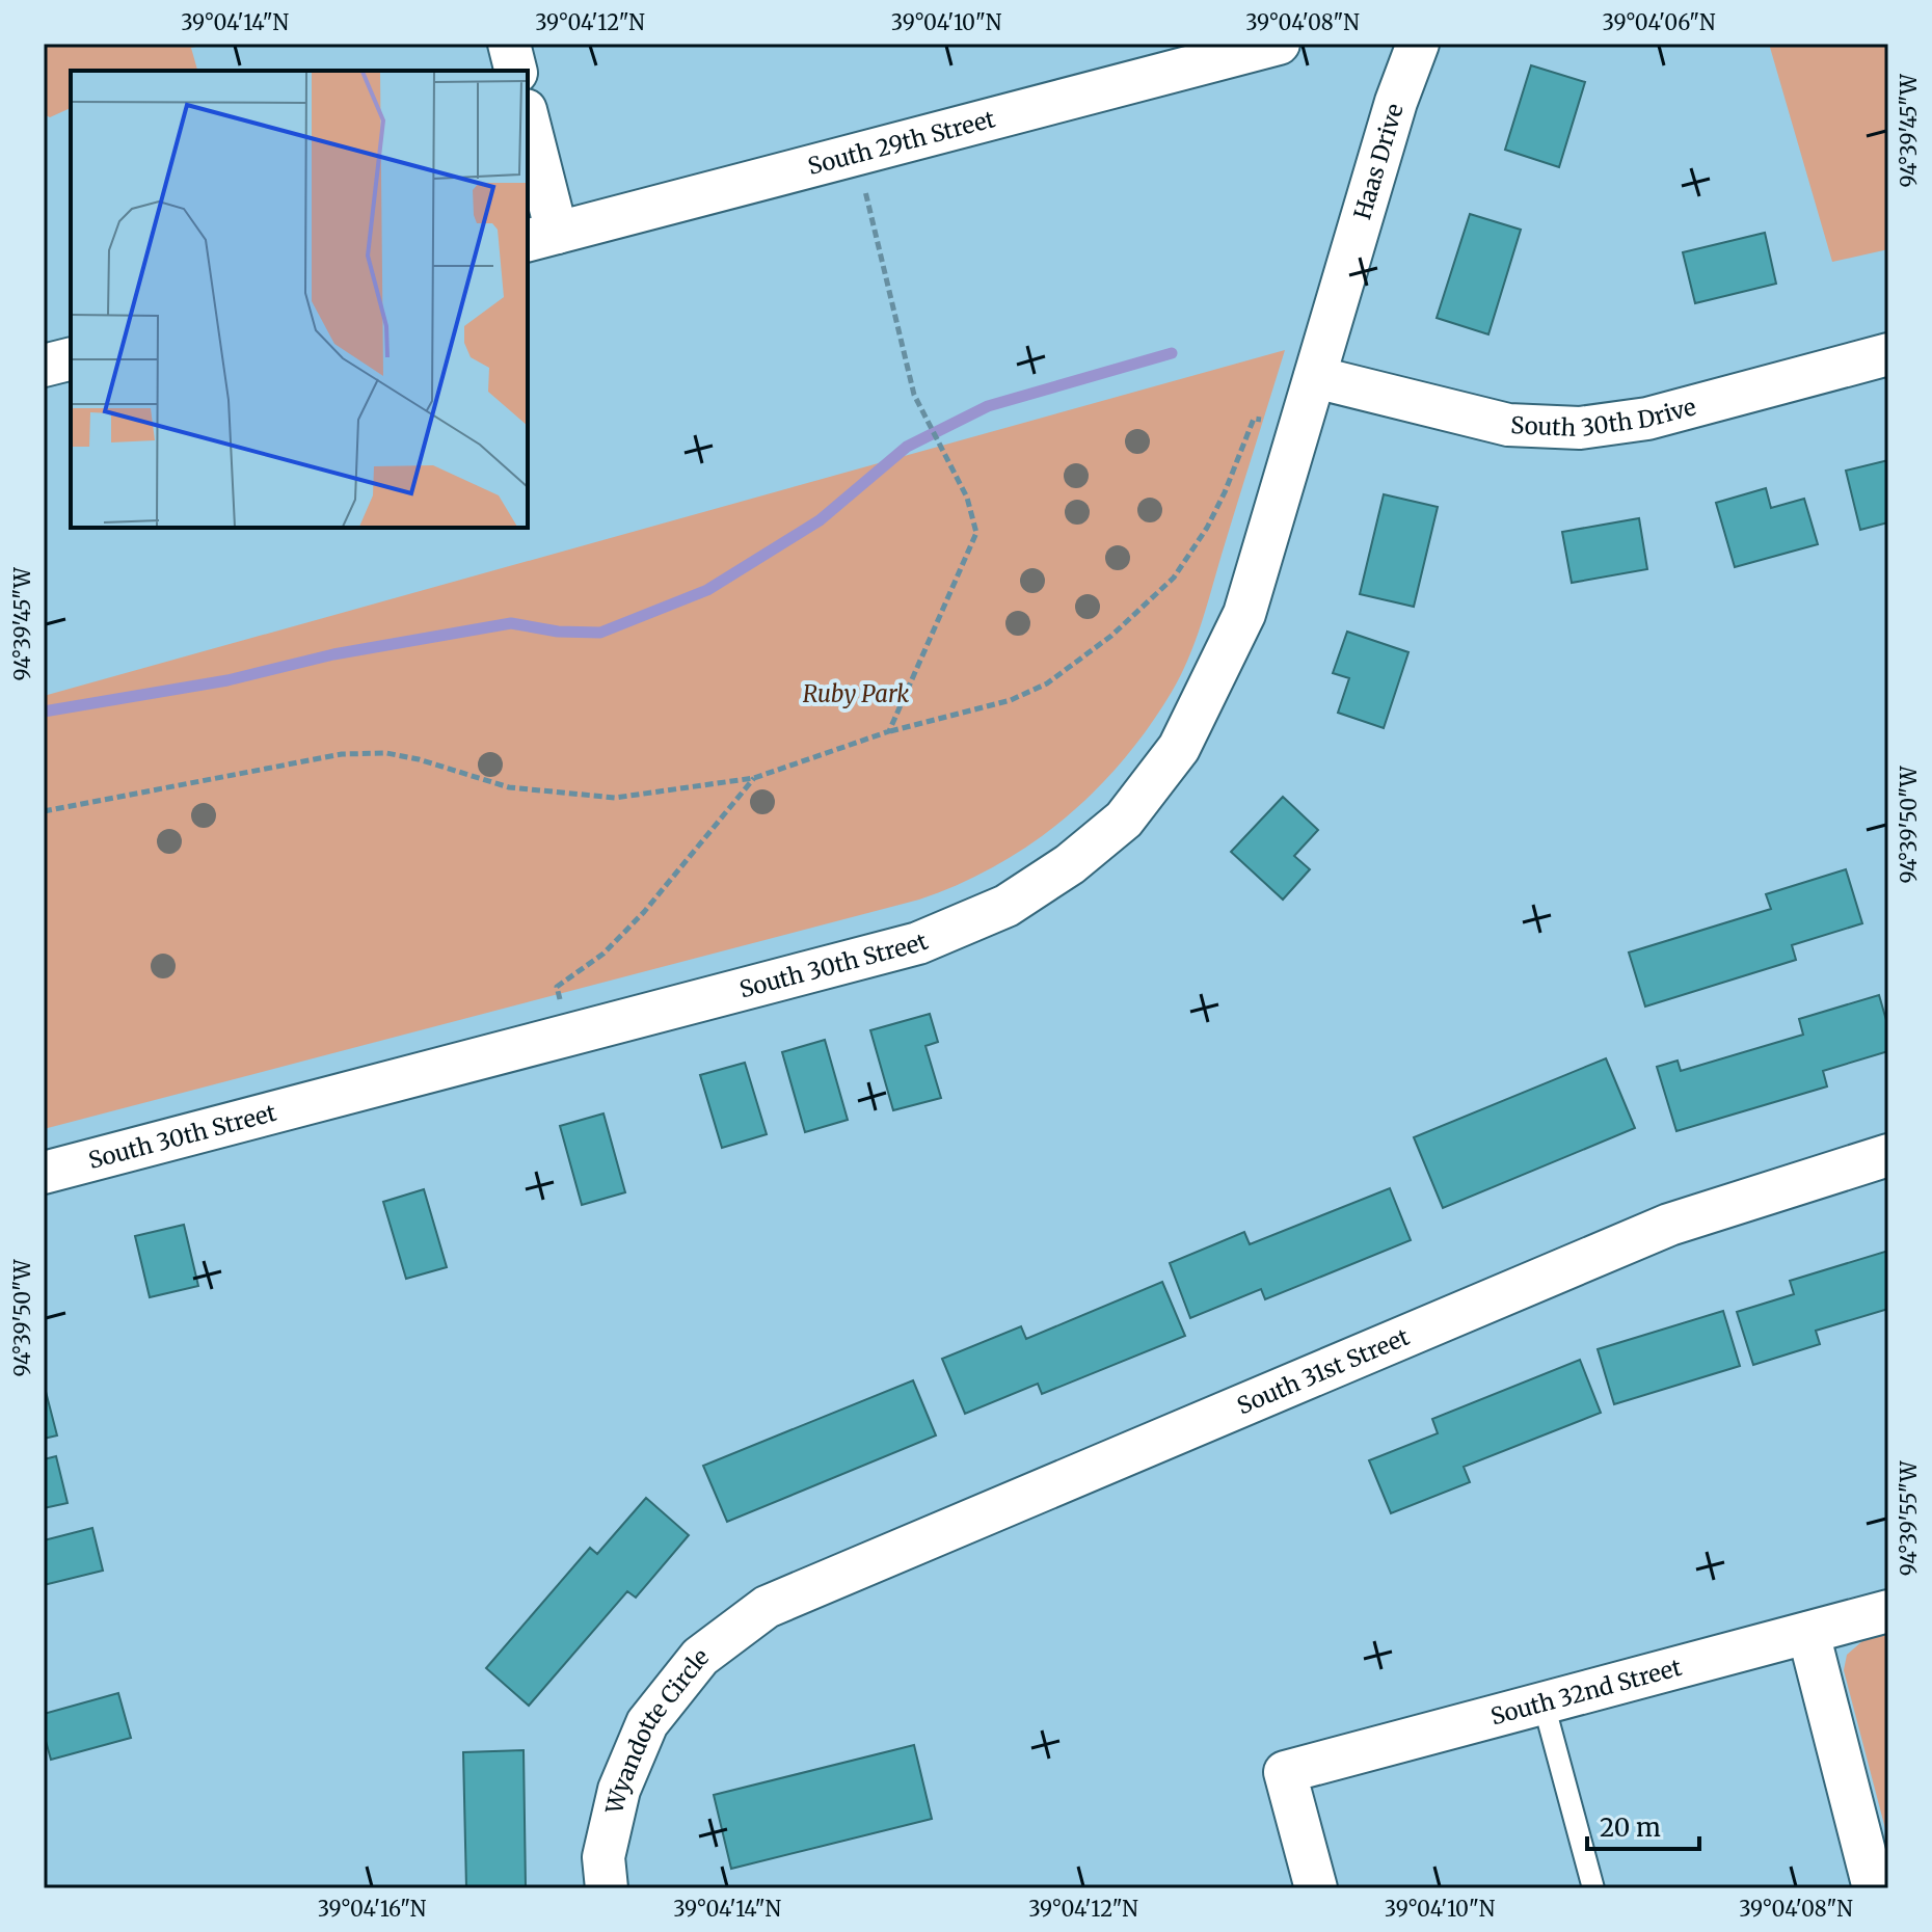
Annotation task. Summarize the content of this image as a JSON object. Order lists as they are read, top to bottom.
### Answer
{
  "streets": {
    "street": [
      "South 29th Street",
      "Haas Drive",
      "South 30th Drive",
      "South 30th Street",
      "South 31st Street",
      "South 32nd Street",
      "Wyandotte Circle"
    ]
  },
  "crossings": [
    ["Haas Drive", "South 30th Drive"],
    ["Haas Drive", "South 30th Street"],
    ["South 30th Drive", "South 30th Street"],
    ["South 31st Street", "Wyandotte Circle"]
  ],
  "parks": ["Ruby Park"],
  "scale_bar": "20 m",
  "coordinates": [
    "39°04'14\"N",
    "39°04'12\"N",
    "39°04'10\"N",
    "39°04'08\"N",
    "39°04'06\"N",
    "94°39'45\"W",
    "94°39'50\"W",
    "94°39'55\"W",
    "39°04'16\"N"
  ]
}
